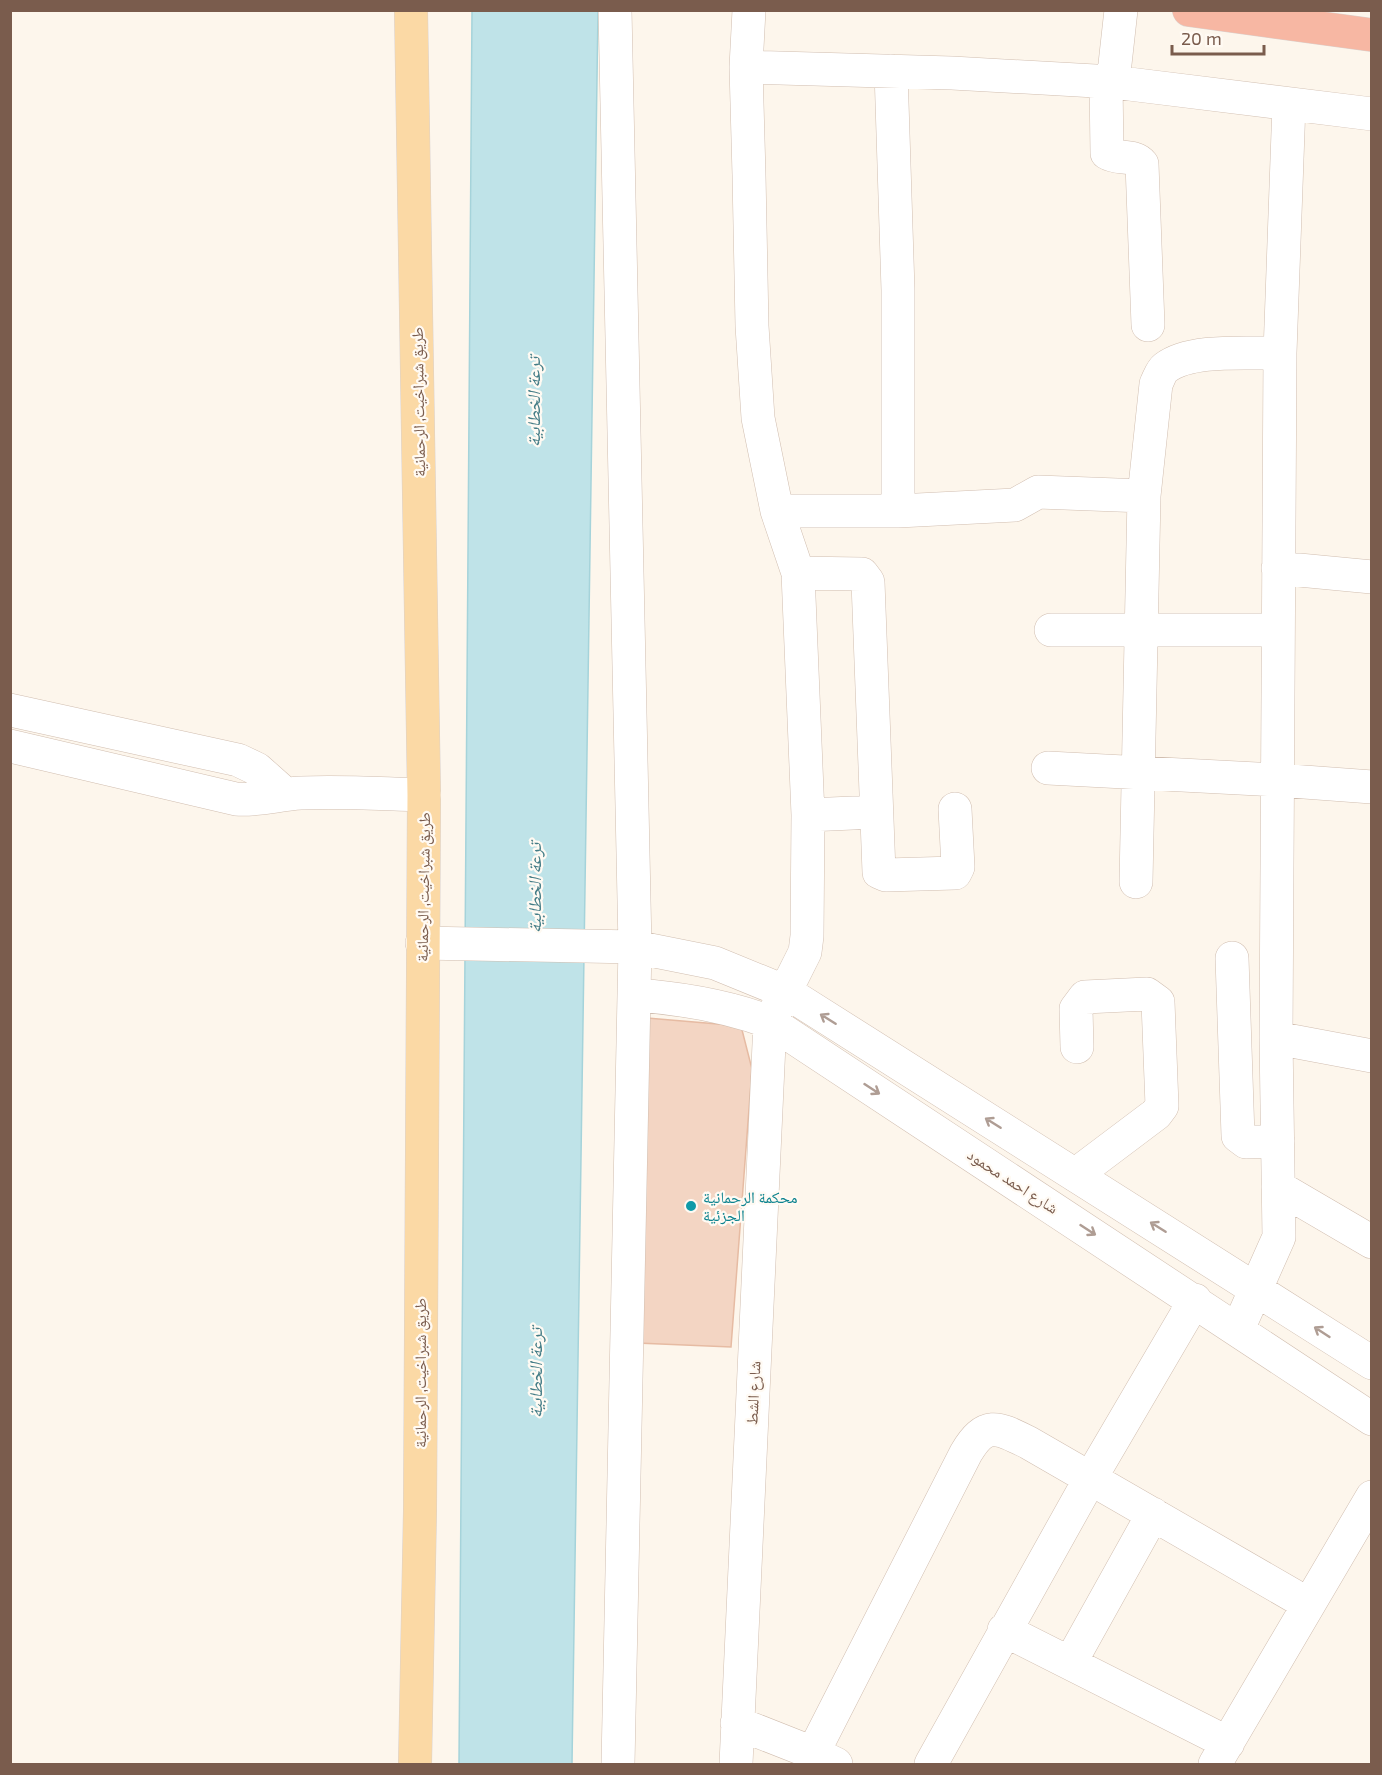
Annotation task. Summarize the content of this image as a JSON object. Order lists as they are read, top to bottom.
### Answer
{
  "streets": {
    "main road": ["طريق شبراخيت, الرحمانية"],
    "street": ["شارع احمد محمود", "شارع الشط"]
  },
  "crossings": [
    ["شارع احمد محمود", "شارع الشط"]
  ],
  "water": ["ترعة الخطابية"],
  "places": ["محكمة الرحمانية الجزئية"],
  "scale_bar": "20 m"
}
